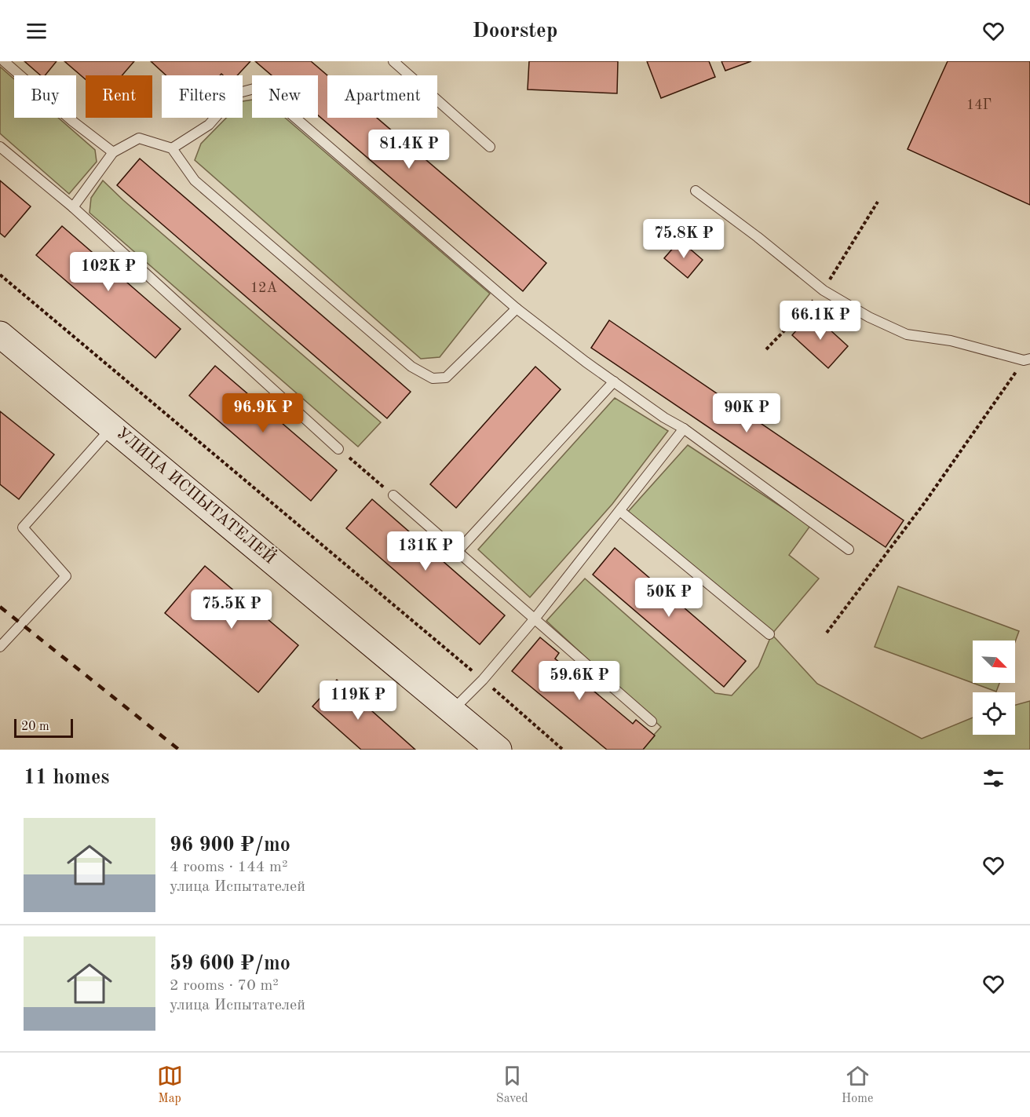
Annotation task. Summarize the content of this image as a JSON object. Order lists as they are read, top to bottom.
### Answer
{
  "streets": {
    "main road": ["УЛИЦА ИСПЫТАТЕЛЕЙ"]
  },
  "house_numbers": ["14Г", "12А"],
  "scale_bar": "20 m",
  "north": "bottom right",
  "page": {
    "header": "Doorstep",
    "chip": [
      "Buy",
      "Rent",
      "Filters",
      "New",
      "Apartment"
    ],
    "price": [
      "81.4K ₽",
      "75.8K ₽",
      "102K ₽",
      "66.1K ₽",
      "96.9K ₽",
      "90K ₽",
      "131K ₽",
      "50K ₽",
      "75.5K ₽",
      "59.6K ₽",
      "119K ₽"
    ],
    "scale": "20 m",
    "heading": "11 homes",
    "list": [
      {
        "name": "96 900 ₽/mo",
        "note": "4 rooms · 144 m² · улица Испытателей"
      },
      {
        "name": "59 600 ₽/mo",
        "note": "2 rooms · 70 m² · улица Испытателей"
      }
    ],
    "tabs": ["Map", "Saved", "Home"]
  }
}
